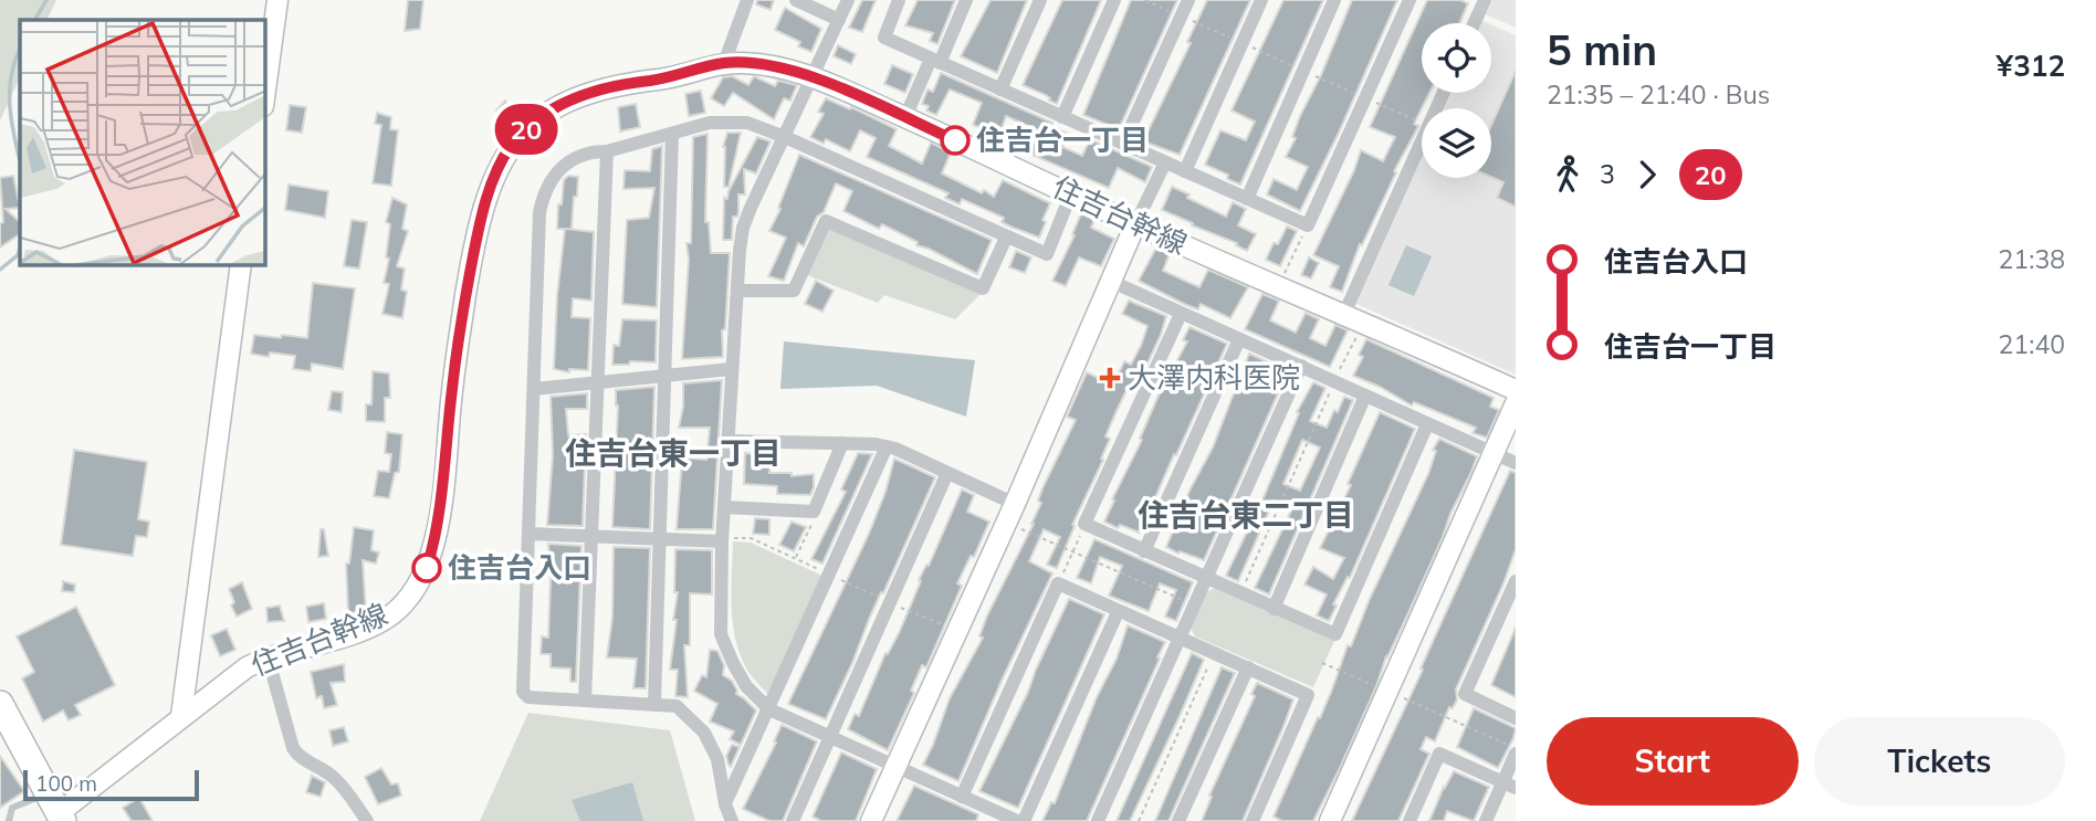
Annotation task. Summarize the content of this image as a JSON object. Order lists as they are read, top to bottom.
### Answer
{
  "streets": {
    "street": ["住吉台幹線"]
  },
  "districts": ["住吉台東一丁目", "住吉台東二丁目"],
  "places": {
    "other": ["住吉台一丁目", "住吉台入口"],
    "health": ["大澤内科医院"]
  },
  "lines": ["bus line 20"],
  "scale_bar": "100 m",
  "page": {
    "on_map": "20",
    "heading": ["5 min", "21:35 – 21:40 · Bus", "¥312"],
    "legs": ["3", "20"],
    "list": [
      {
        "name": "住吉台入口",
        "value": "21:38"
      },
      {
        "name": "住吉台一丁目",
        "value": "21:40"
      }
    ],
    "buttons": ["Start", "Tickets"],
    "scale": "100 m"
  }
}
